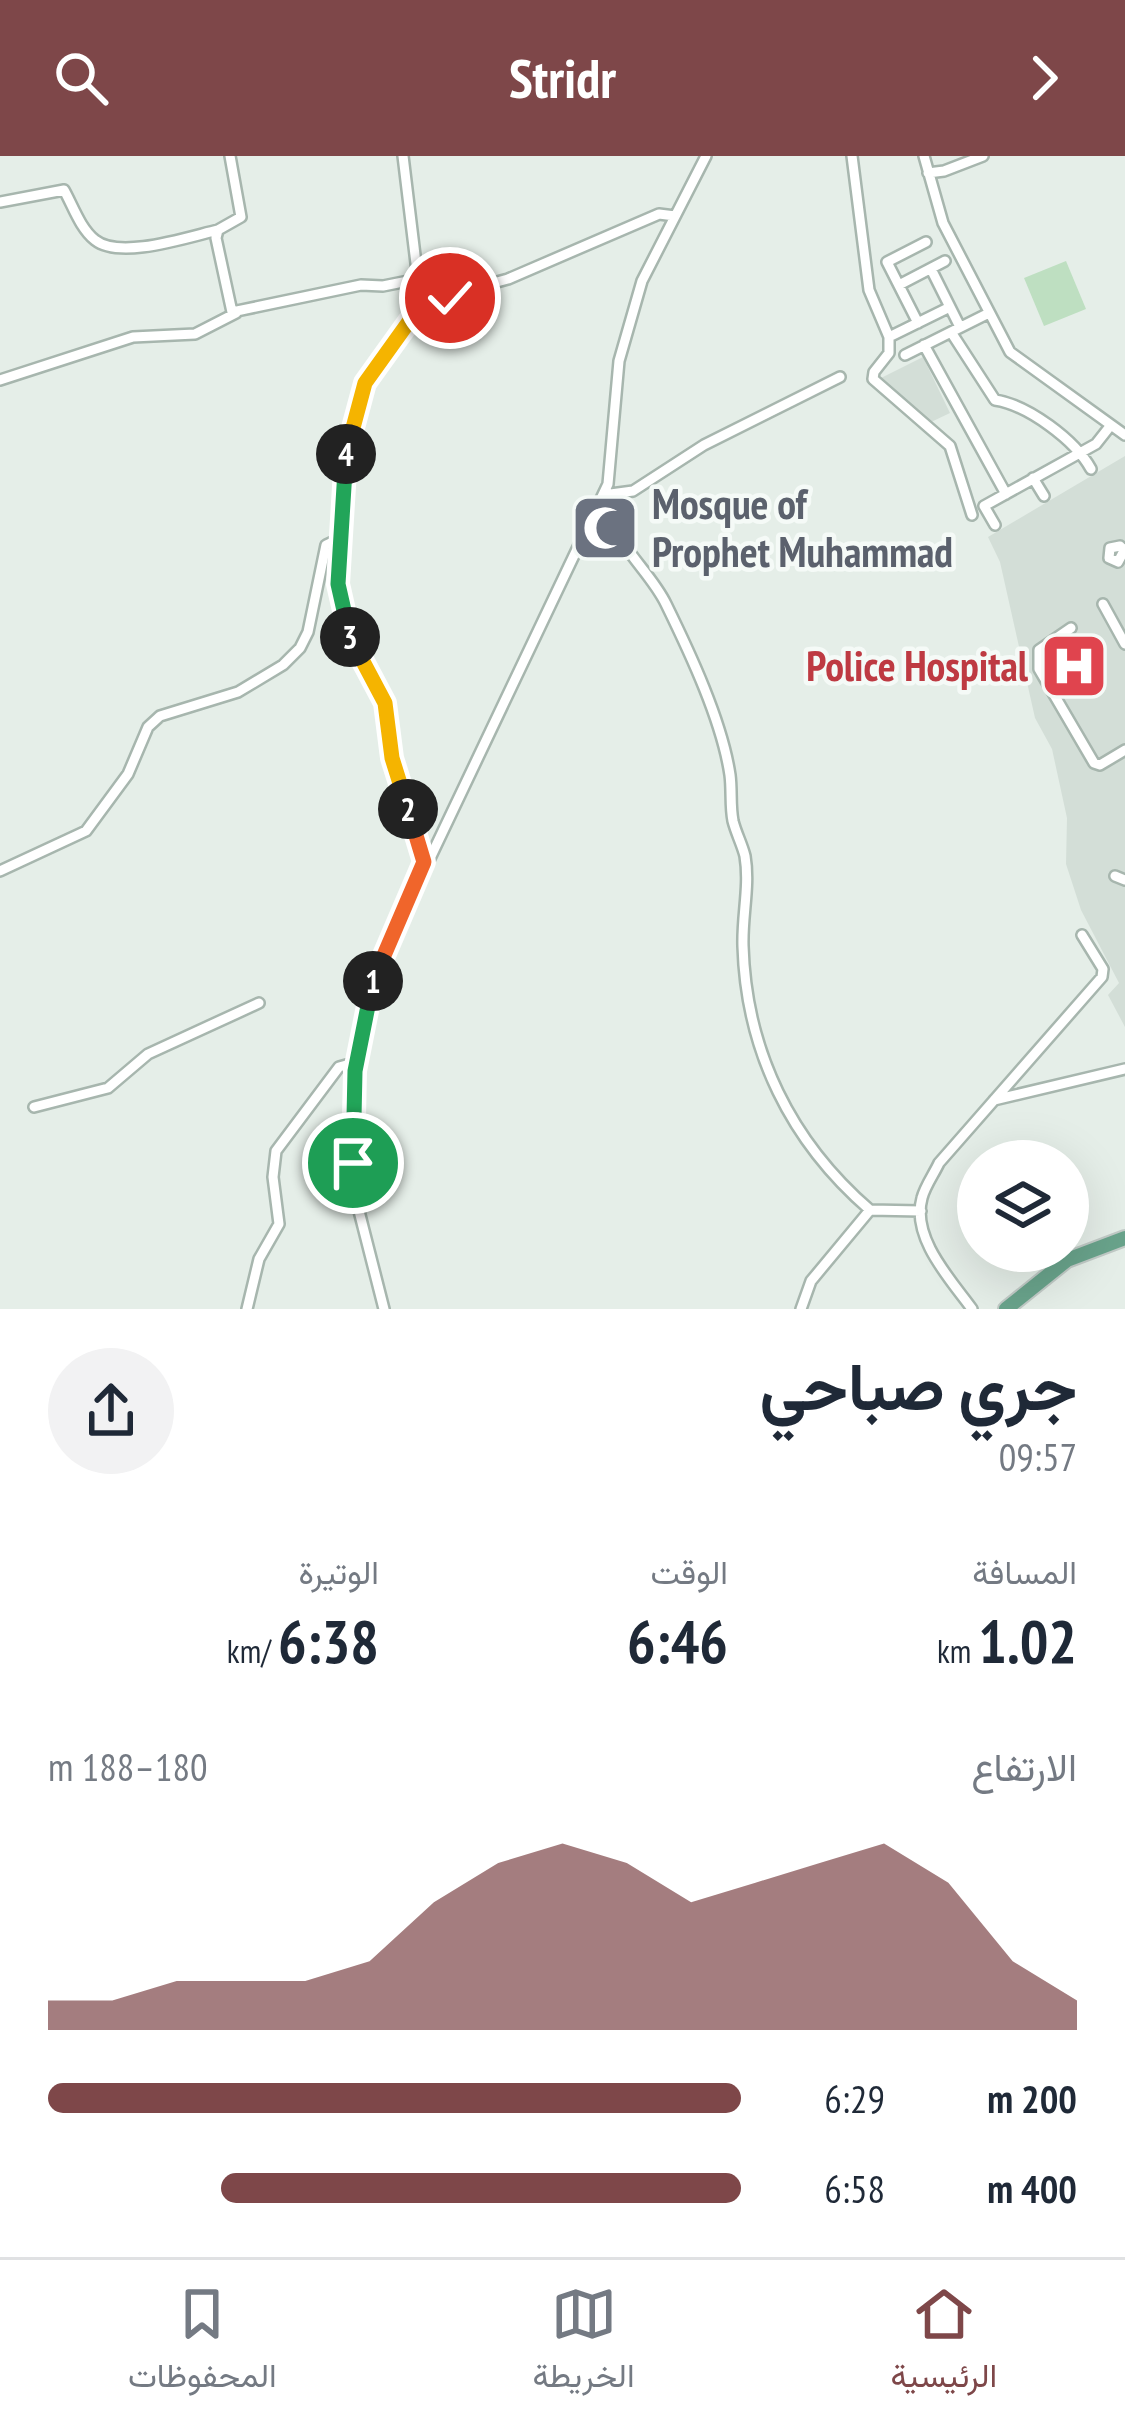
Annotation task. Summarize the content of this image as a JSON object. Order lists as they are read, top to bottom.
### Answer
{
  "places": {
    "mosque": ["Mosque of Prophet Muhammad"],
    "hospital": ["Police Hospital"]
  },
  "page": {
    "header": "Stridr",
    "pins": [
      "4",
      "3",
      "2",
      "1"
    ],
    "heading": ["جري صباحي", "09:57"],
    "stats": [
      ["المسافة", "1.02 km"],
      ["الوقت", "6:46"],
      ["الوتيرة", "6:38 /km"]
    ],
    "chart": ["الارتفاع", "180–188 m"],
    "list": [
      {
        "name": "200 m",
        "note": "6:29"
      },
      {
        "name": "400 m",
        "note": "6:58"
      }
    ],
    "tabs": ["الرئيسية", "الخريطة", "المحفوظات"]
  }
}
